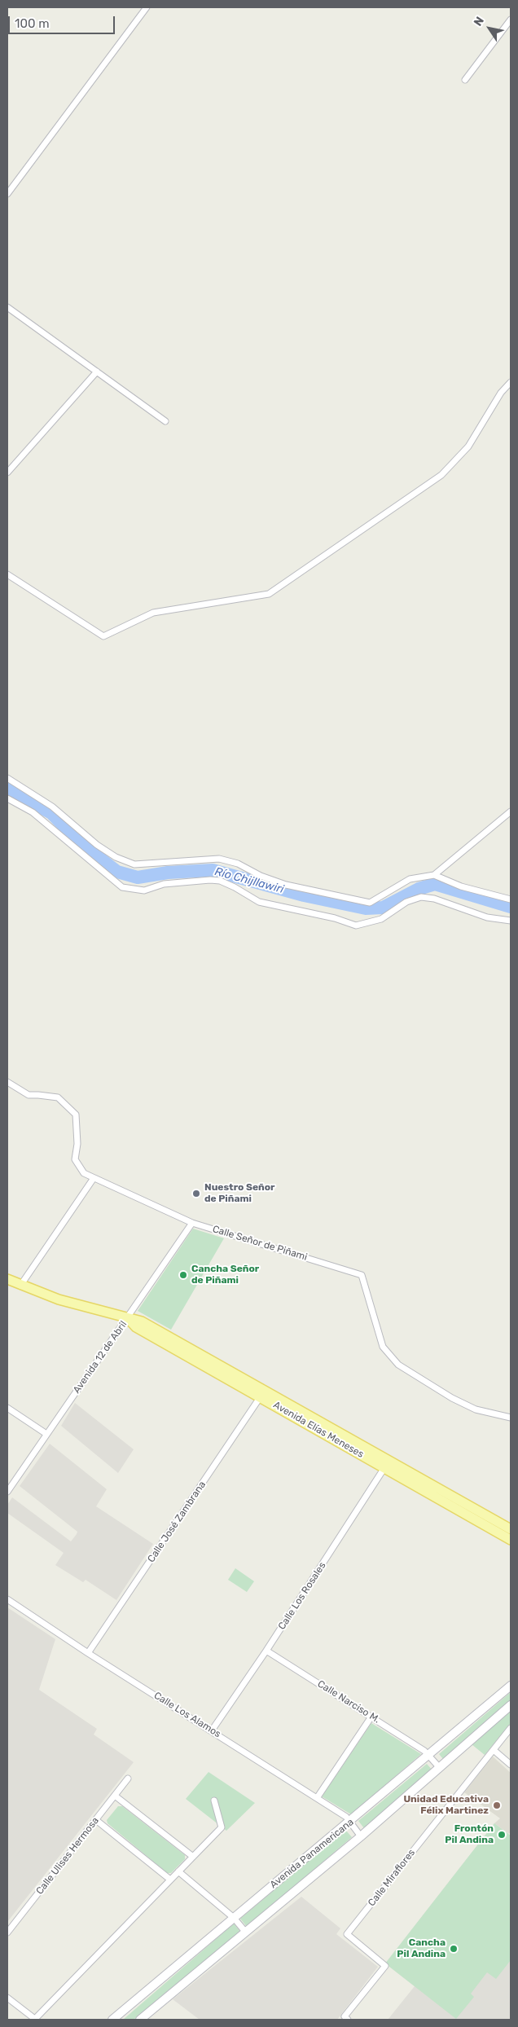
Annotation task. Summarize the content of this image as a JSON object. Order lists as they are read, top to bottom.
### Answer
{
  "streets": {
    "main road": ["Avenida Elías Meneses", "Avenida Panamericana"],
    "street": [
      "Calle Señor de Piñami",
      "Avenida 12 de Abril",
      "Calle José Zambrana",
      "Calle Los Rosales",
      "Calle Narciso M.",
      "Calle Los Alamos",
      "Calle Ulises Hermosa",
      "Calle Miraflores"
    ]
  },
  "crossings": [
    ["Calle Señor de Piñami", "Avenida 12 de Abril"],
    ["Avenida 12 de Abril", "Avenida Elías Meneses"],
    ["Avenida Elías Meneses", "Calle José Zambrana"],
    ["Avenida Elías Meneses", "Calle Los Rosales"],
    ["Calle José Zambrana", "Calle Los Alamos"],
    ["Calle Los Rosales", "Calle Narciso M."],
    ["Calle Los Rosales", "Calle Los Alamos"],
    ["Calle Narciso M.", "Avenida Panamericana"],
    ["Calle Los Alamos", "Avenida Panamericana"]
  ],
  "water": ["Río Chijllawiri"],
  "places": [
    "Nuestro Señor de Piñami",
    "Cancha Señor de Piñami",
    "Unidad Educativa Félix Martinez",
    "Frontón Pil Andina",
    "Cancha Pil Andina"
  ],
  "scale_bar": "100 m",
  "north": "top left"
}
